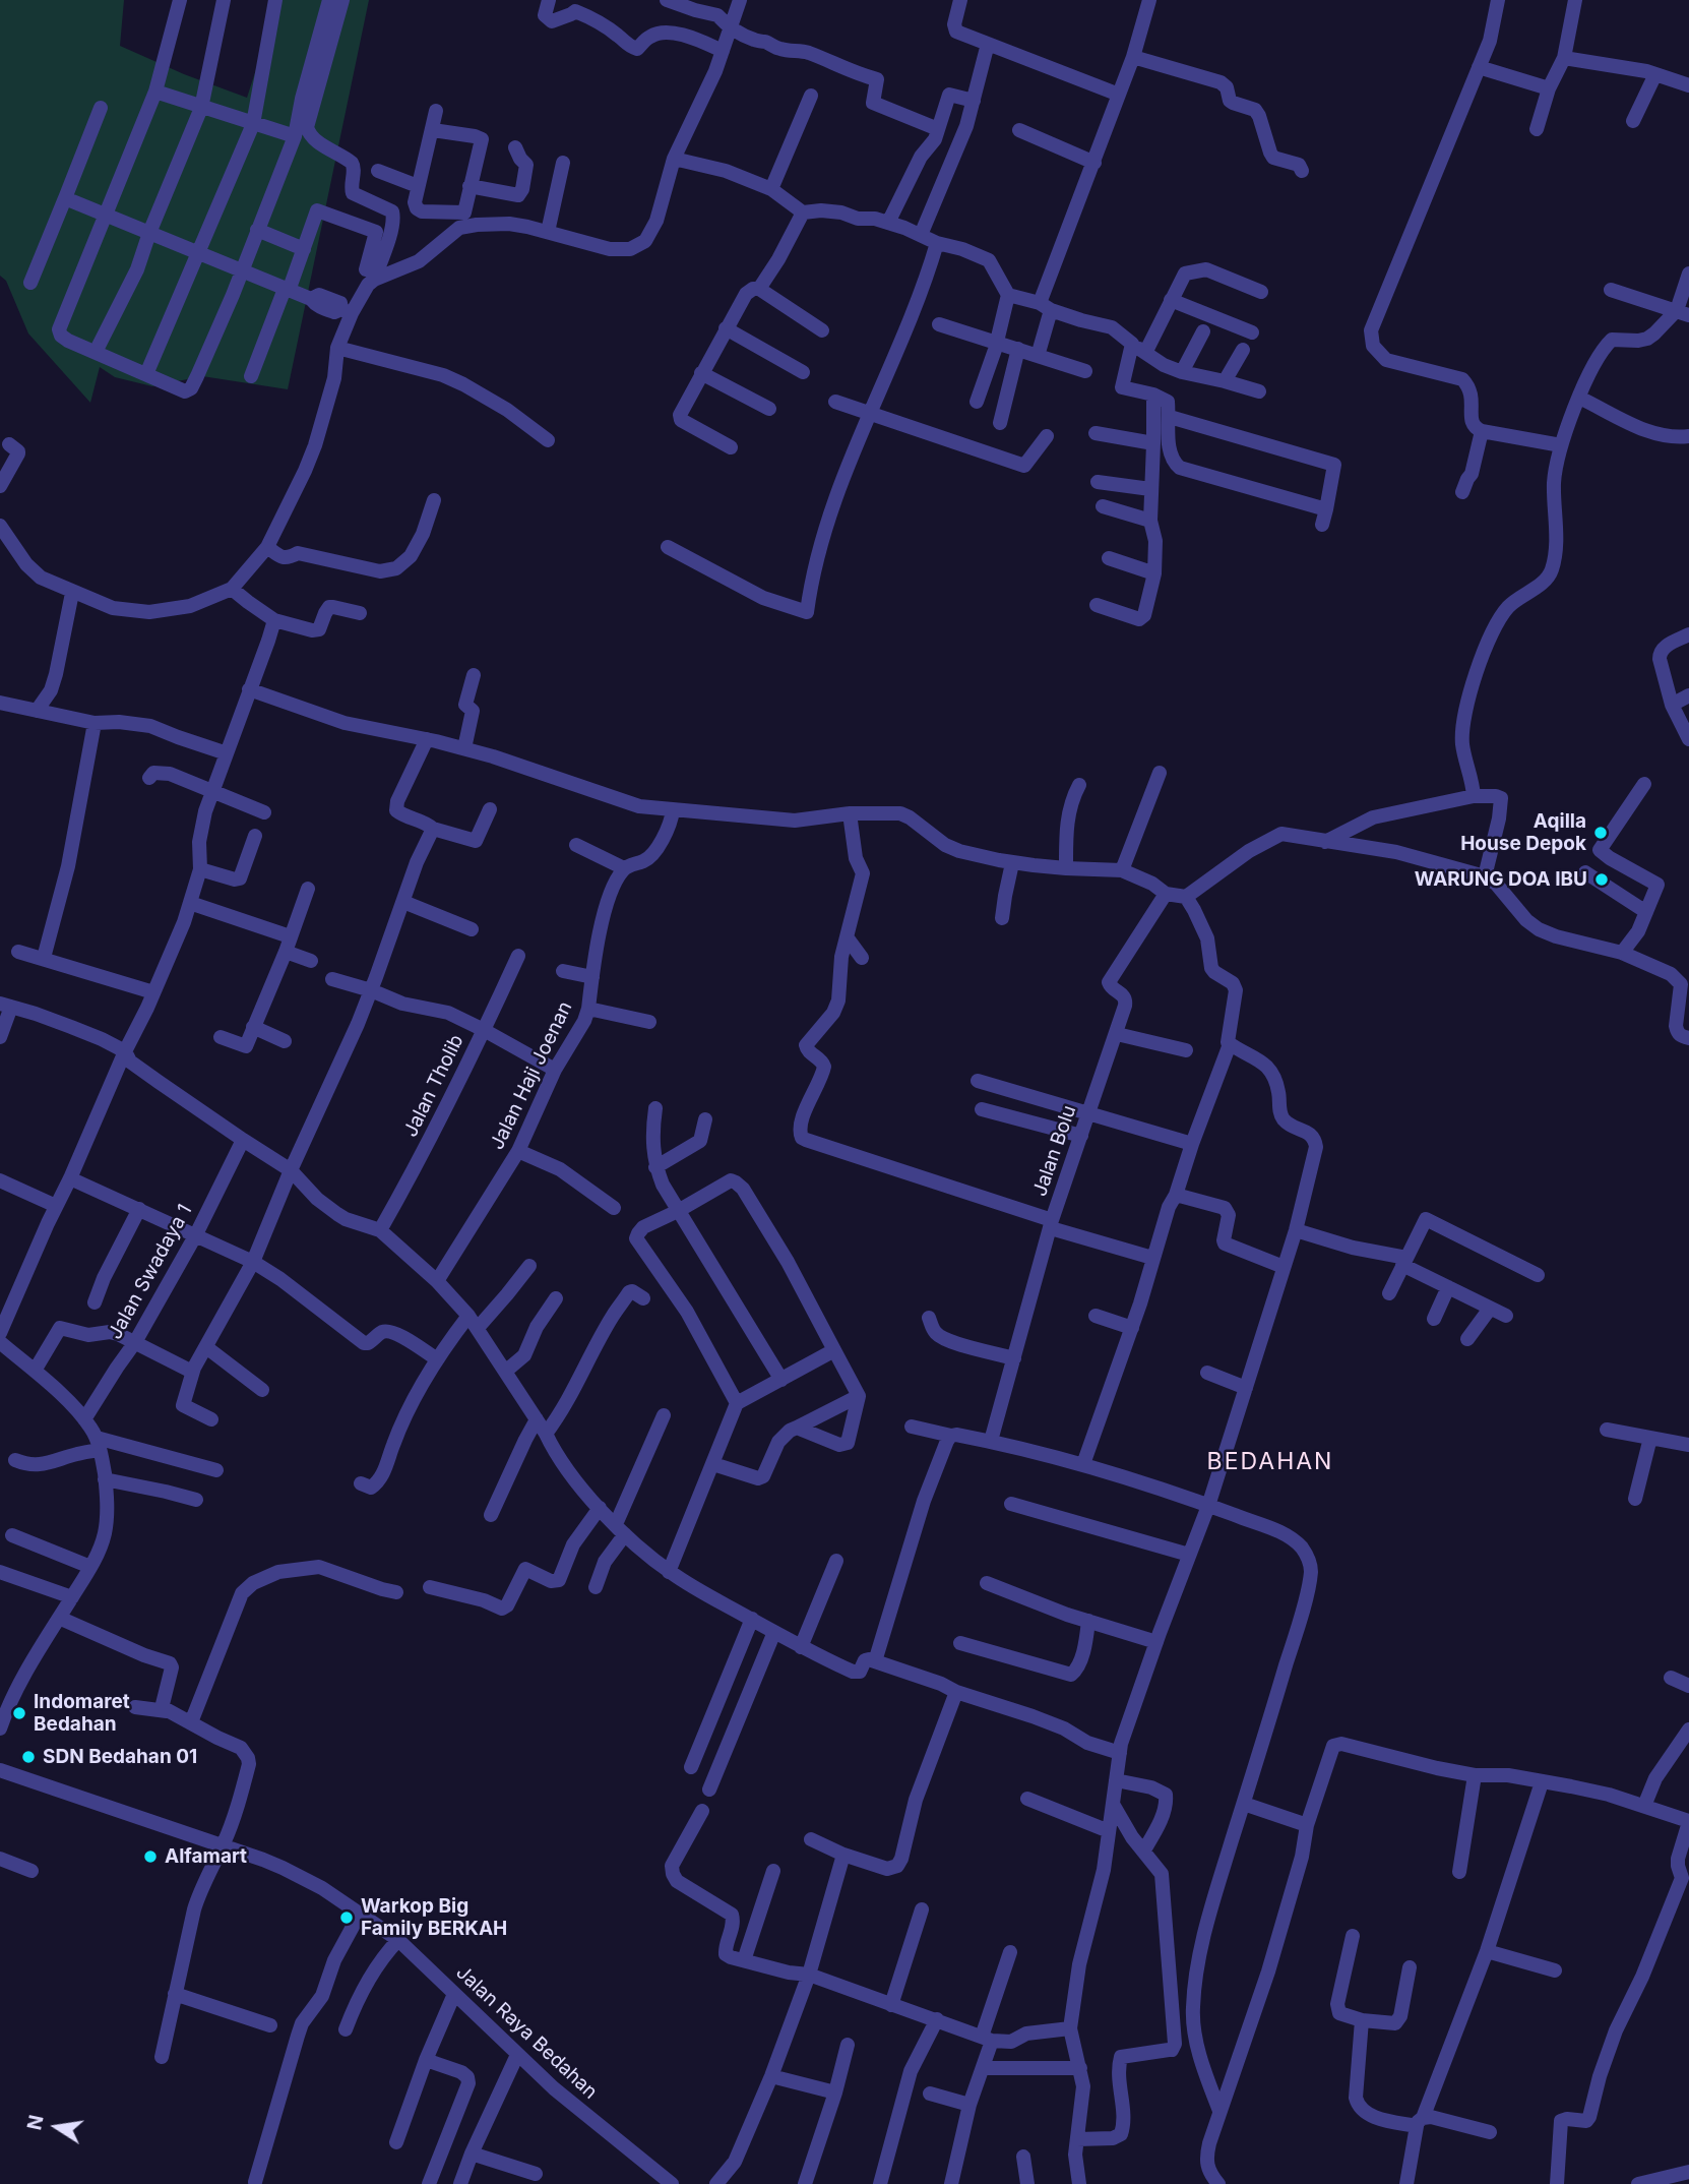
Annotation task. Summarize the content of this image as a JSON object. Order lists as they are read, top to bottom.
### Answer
{
  "streets": {
    "street": [
      "Jalan Haji Joenan",
      "Jalan Tholib",
      "Jalan Bolu",
      "Jalan Swadaya 1",
      "Jalan Raya Bedahan"
    ]
  },
  "districts": ["BEDAHAN"],
  "places": [
    "Aqilla House Depok",
    "WARUNG DOA IBU",
    "Indomaret Bedahan",
    "SDN Bedahan 01",
    "Alfamart",
    "Warkop Big Family BERKAH"
  ],
  "north": "left"
}
